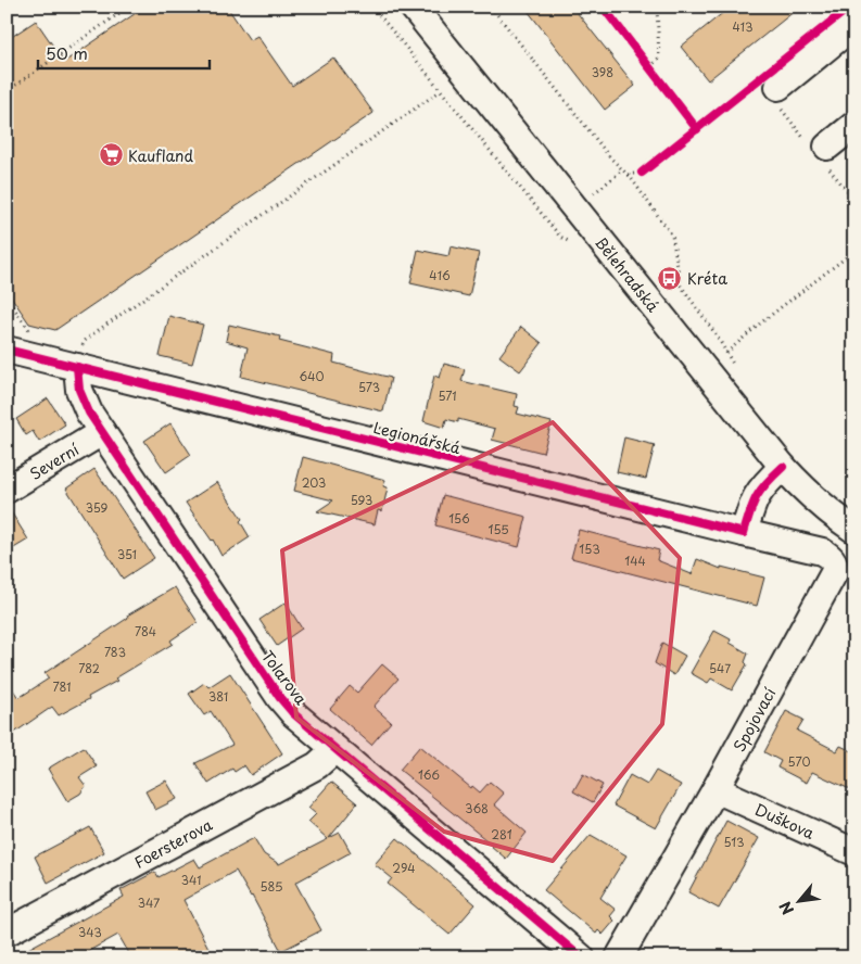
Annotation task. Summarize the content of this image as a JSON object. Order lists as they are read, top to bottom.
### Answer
{
  "streets": {
    "street": [
      "Bělehradská",
      "Legionářská",
      "Severní",
      "Tolarova",
      "Spojovací",
      "Duškova",
      "Foersterova"
    ]
  },
  "crossings": [
    ["Legionářská", "Tolarova"],
    ["Legionářská", "Spojovací"],
    ["Severní", "Tolarova"],
    ["Tolarova", "Foersterova"],
    ["Spojovací", "Duškova"]
  ],
  "places": {
    "supermarket": ["Kaufland"],
    "bus stop": ["Kréta"]
  },
  "house_numbers": [
    "413",
    "398",
    "416",
    "640",
    "573",
    "571",
    "203",
    "593",
    "359",
    "156",
    "155",
    "153",
    "351",
    "144",
    "784",
    "783",
    "782",
    "547",
    "781",
    "381",
    "570",
    "166",
    "368",
    "281",
    "513",
    "294",
    "341",
    "585",
    "347",
    "343"
  ],
  "scale_bar": "50 m",
  "north": "bottom left"
}
